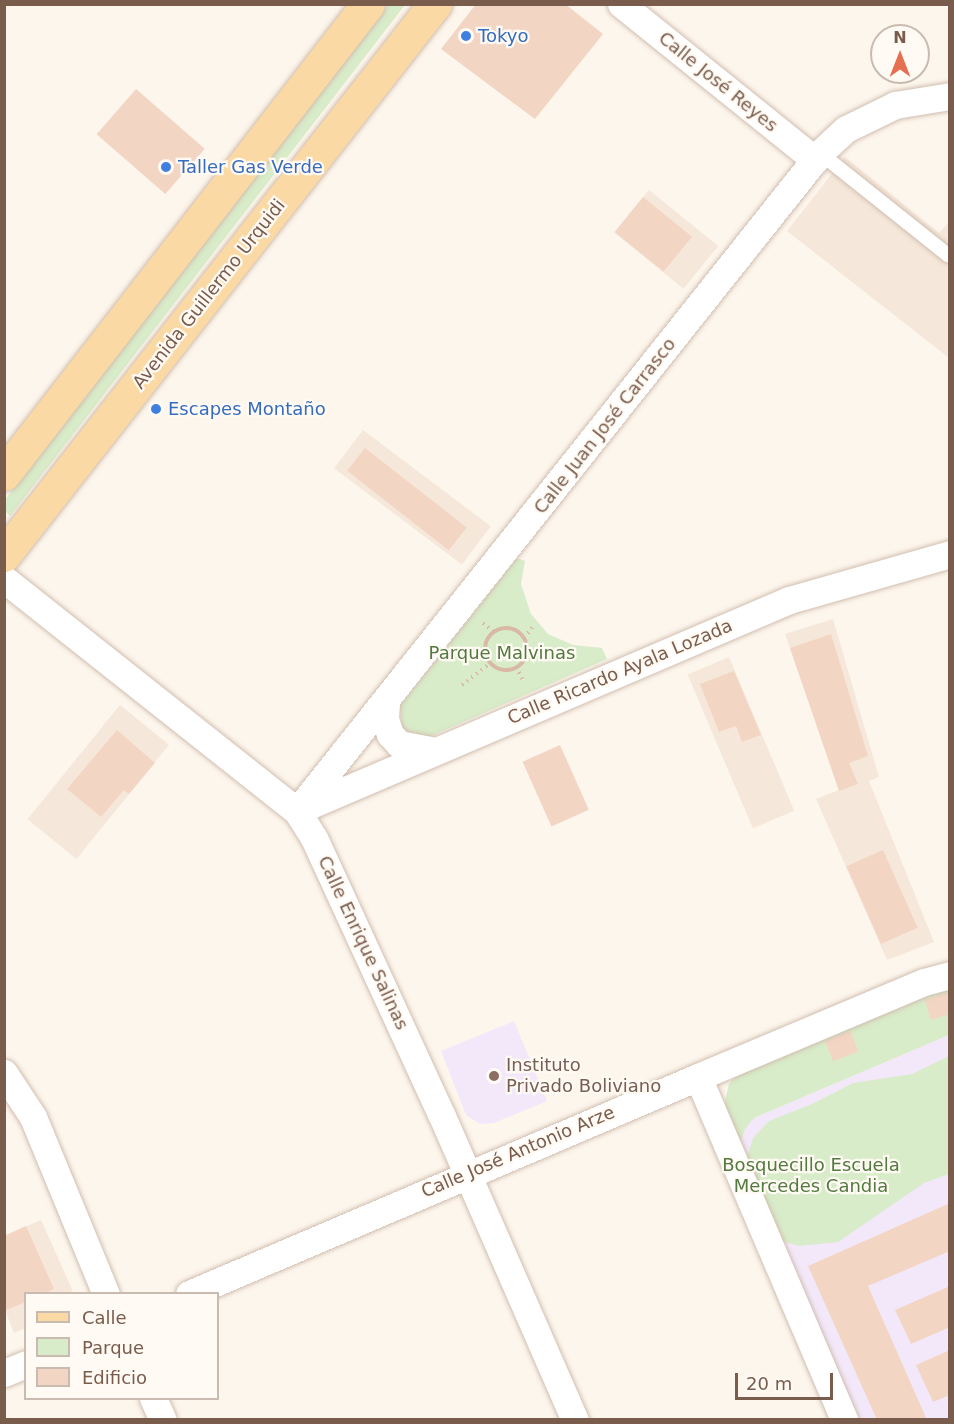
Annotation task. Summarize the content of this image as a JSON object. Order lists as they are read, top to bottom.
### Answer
{
  "streets": {
    "main road": ["Avenida Guillermo Urquidi"],
    "street": [
      "Calle José Reyes",
      "Calle Juan José Carrasco",
      "Calle Ricardo Ayala Lozada",
      "Calle Enrique Salinas",
      "Calle José Antonio Arze"
    ]
  },
  "crossings": [
    ["Calle José Reyes", "Calle Juan José Carrasco"],
    ["Calle Juan José Carrasco", "Calle Ricardo Ayala Lozada"],
    ["Calle Juan José Carrasco", "Calle Enrique Salinas"],
    ["Calle Ricardo Ayala Lozada", "Calle Enrique Salinas"],
    ["Calle Enrique Salinas", "Calle José Antonio Arze"]
  ],
  "parks": ["Parque Malvinas", "Bosquecillo Escuela Mercedes Candia"],
  "places": [
    "Tokyo",
    "Taller Gas Verde",
    "Escapes Montaño",
    "Instituto Privado Boliviano"
  ],
  "legend": ["Calle", "Parque", "Edificio"],
  "scale_bar": "20 m",
  "north": "top"
}
